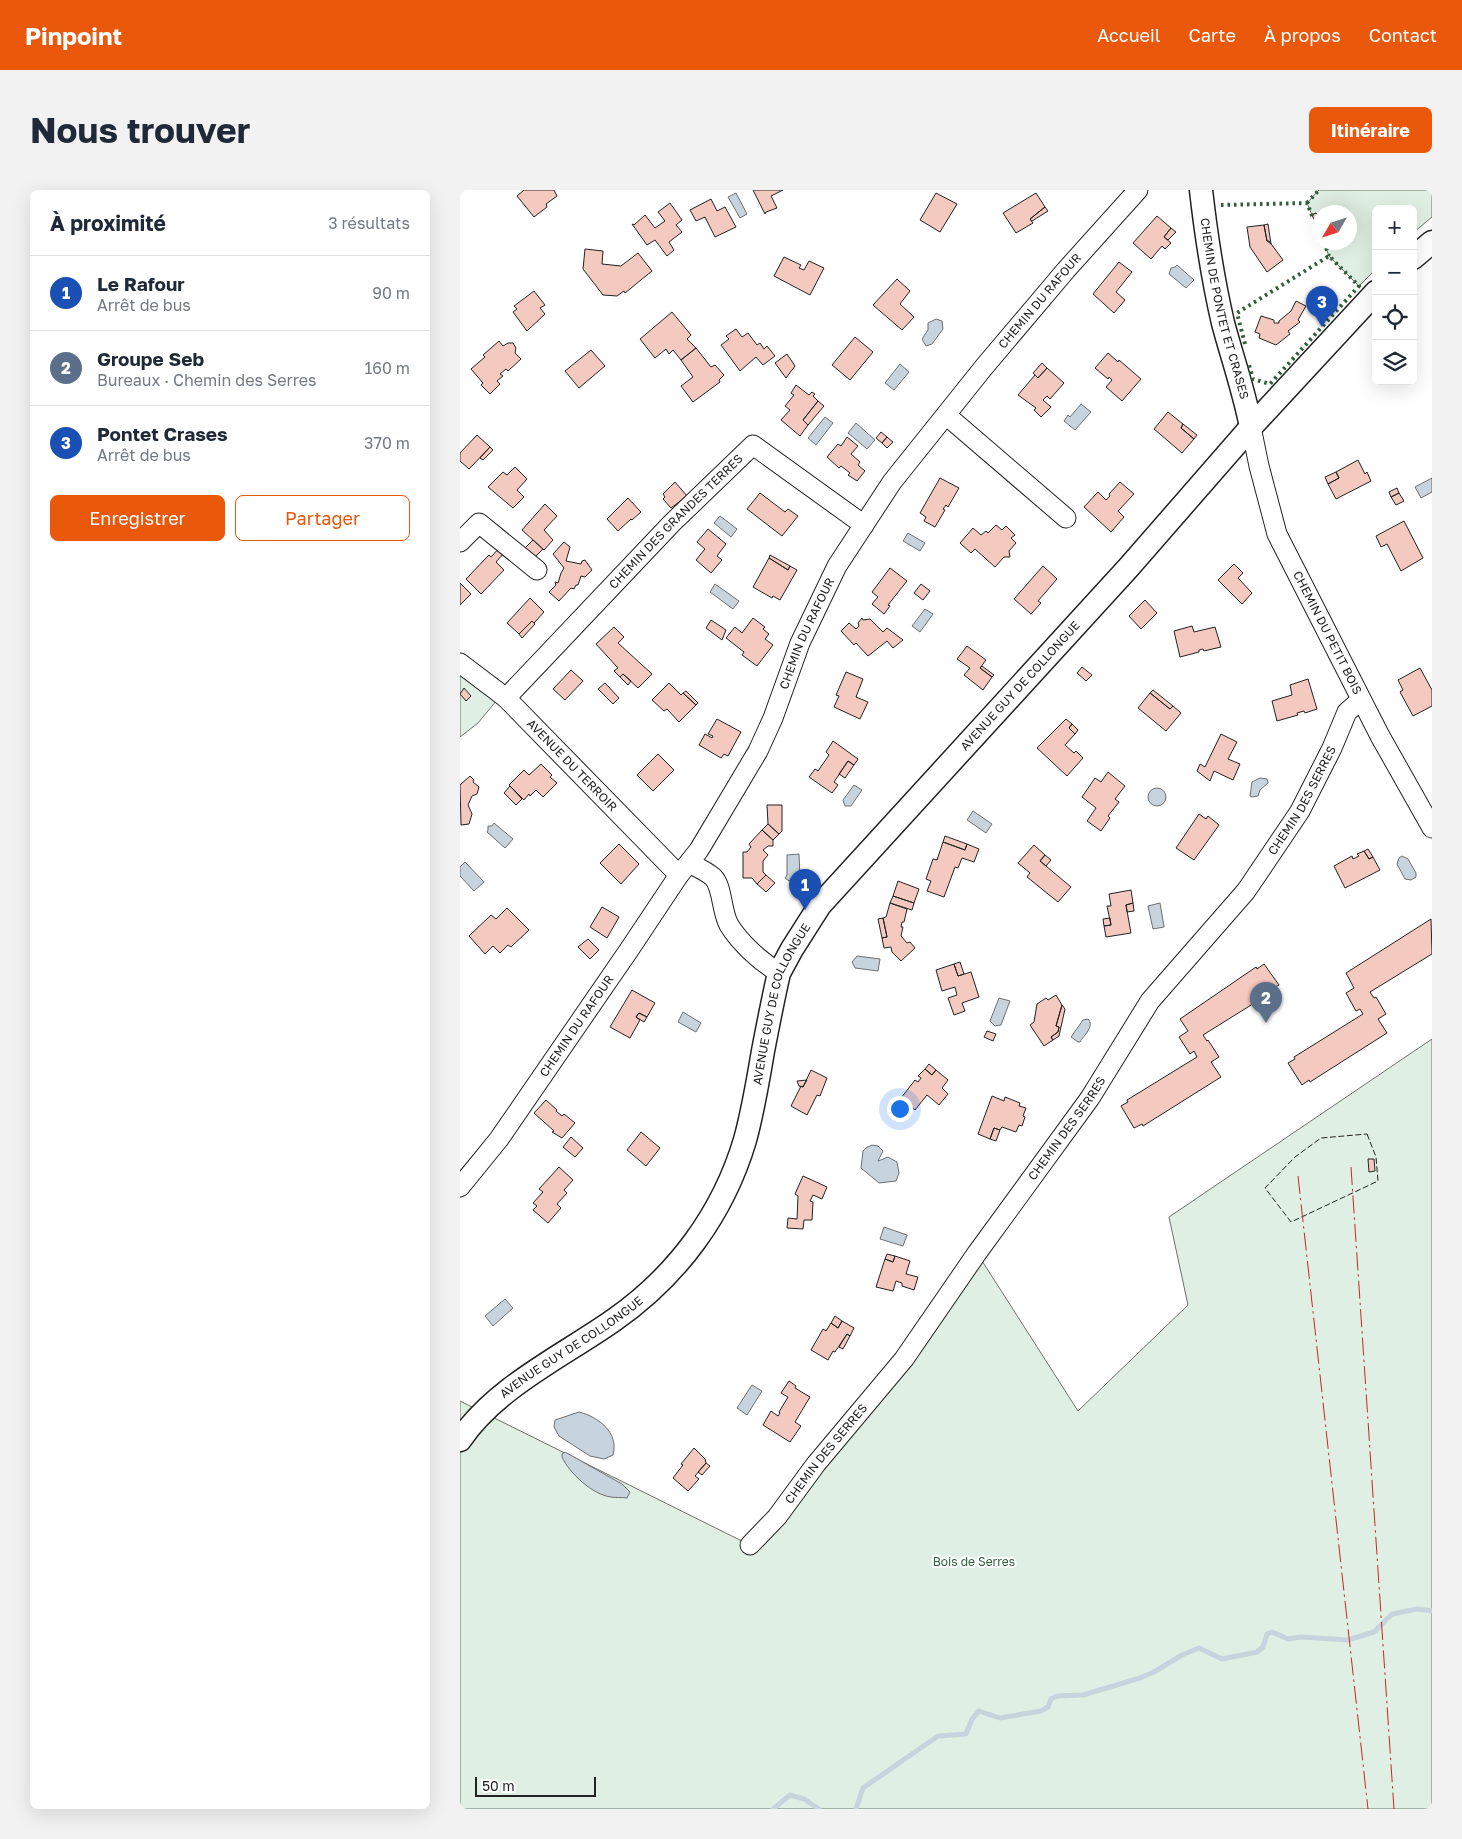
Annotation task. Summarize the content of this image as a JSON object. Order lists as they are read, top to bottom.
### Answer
{
  "streets": {
    "main road": ["CHEMIN DE PONTET ET CRASES", "AVENUE GUY DE COLLONGUE"],
    "street": [
      "CHEMIN DU RAFOUR",
      "CHEMIN DES GRANDES TERRES",
      "CHEMIN DU PETIT BOIS",
      "AVENUE DU TERROIR",
      "CHEMIN DES SERRES"
    ]
  },
  "crossings": [
    ["CHEMIN DU RAFOUR", "CHEMIN DES GRANDES TERRES"],
    ["CHEMIN DU RAFOUR", "AVENUE DU TERROIR"],
    ["CHEMIN DE PONTET ET CRASES", "CHEMIN DU PETIT BOIS"],
    ["CHEMIN DE PONTET ET CRASES", "AVENUE GUY DE COLLONGUE"],
    ["CHEMIN DES GRANDES TERRES", "AVENUE DU TERROIR"],
    ["CHEMIN DU PETIT BOIS", "AVENUE GUY DE COLLONGUE"],
    ["CHEMIN DU PETIT BOIS", "CHEMIN DES SERRES"]
  ],
  "parks": ["Bois de Serres"],
  "scale_bar": "50 m",
  "north": "bottom left",
  "page": {
    "header": "Pinpoint",
    "nav": [
      "Accueil",
      "Carte",
      "À propos",
      "Contact"
    ],
    "buttons": [
      "Itinéraire",
      ["Enregistrer", "Partager"]
    ],
    "title": "Nous trouver",
    "heading": ["À proximité", "3 résultats"],
    "map_buttons": ["+", "−"],
    "list": [
      {
        "mark": "1",
        "name": "Le Rafour",
        "note": "Arrêt de bus",
        "value": "90 m"
      },
      {
        "mark": "2",
        "name": "Groupe Seb",
        "note": "Bureaux · Chemin des Serres",
        "value": "160 m"
      },
      {
        "mark": "3",
        "name": "Pontet Crases",
        "note": "Arrêt de bus",
        "value": "370 m"
      }
    ],
    "pins": ["3", "1", "2"],
    "scale": "50 m"
  }
}
